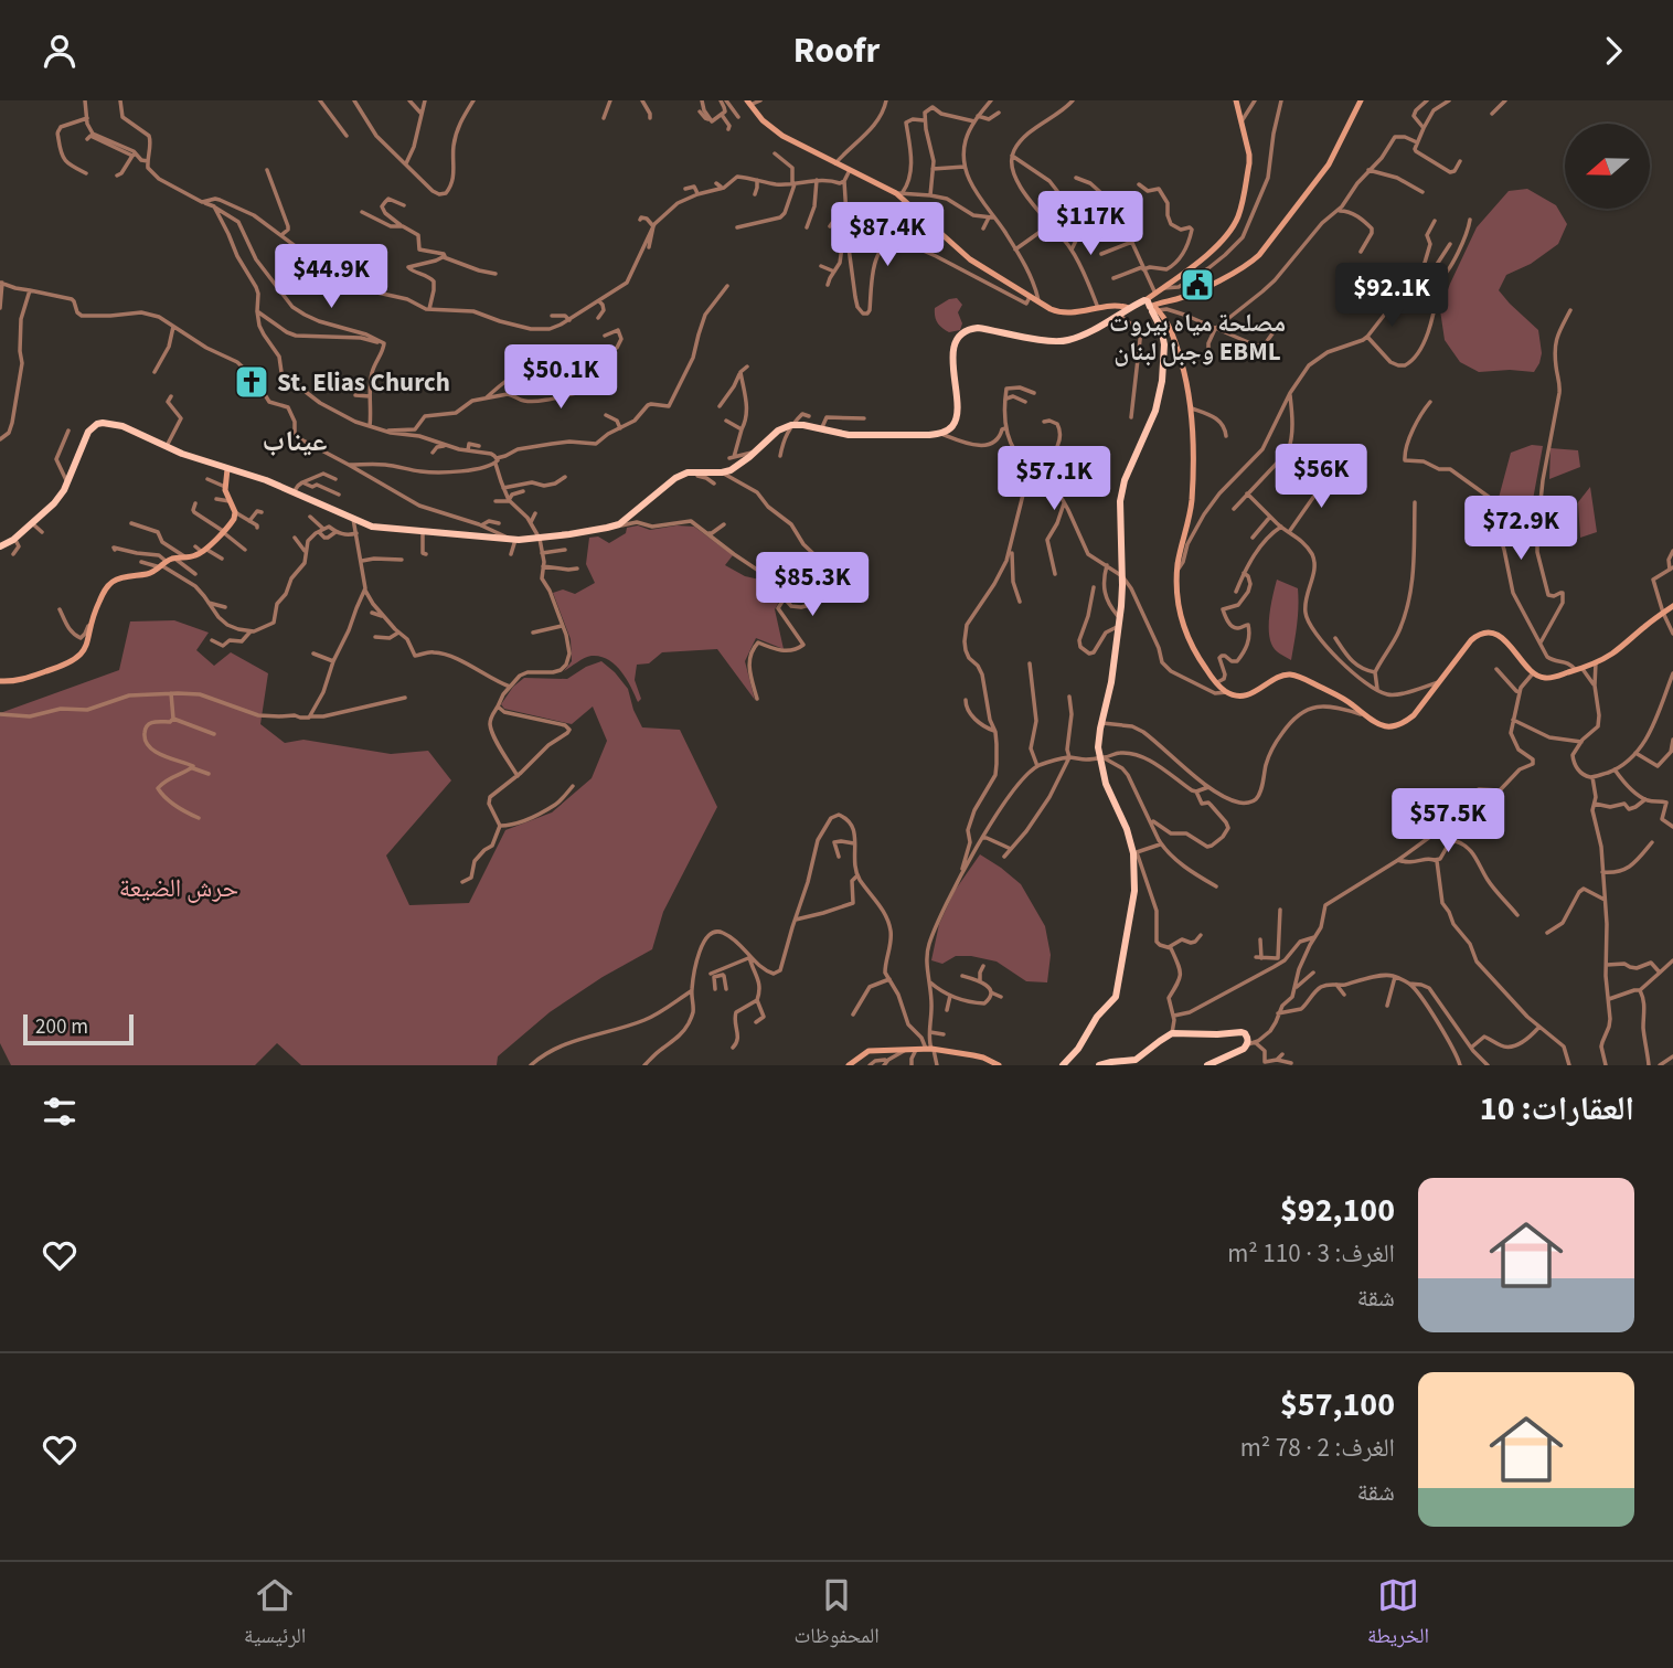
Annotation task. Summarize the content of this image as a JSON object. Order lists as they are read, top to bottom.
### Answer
{
  "districts": ["عيناب"],
  "parks": ["حرش الضيعة"],
  "places": {
    "public building": ["مصلحة مياه بيروت وجبل لبنان EBML"],
    "church": ["St. Elias Church"]
  },
  "scale_bar": "200 m",
  "north": "left",
  "page": {
    "header": "Roofr",
    "price": [
      "$117K",
      "$87.4K",
      "$44.9K",
      "$92.1K",
      "$50.1K",
      "$56K",
      "$57.1K",
      "$72.9K",
      "$85.3K",
      "$57.5K"
    ],
    "scale": "200 m",
    "heading": "العقارات: 10",
    "list": [
      {
        "name": "$92,100",
        "note": "الغرف: 3 · 110 m² · شقة"
      },
      {
        "name": "$57,100",
        "note": "الغرف: 2 · 78 m² · شقة"
      }
    ],
    "tabs": ["الخريطة", "المحفوظات", "الرئيسية"]
  }
}
